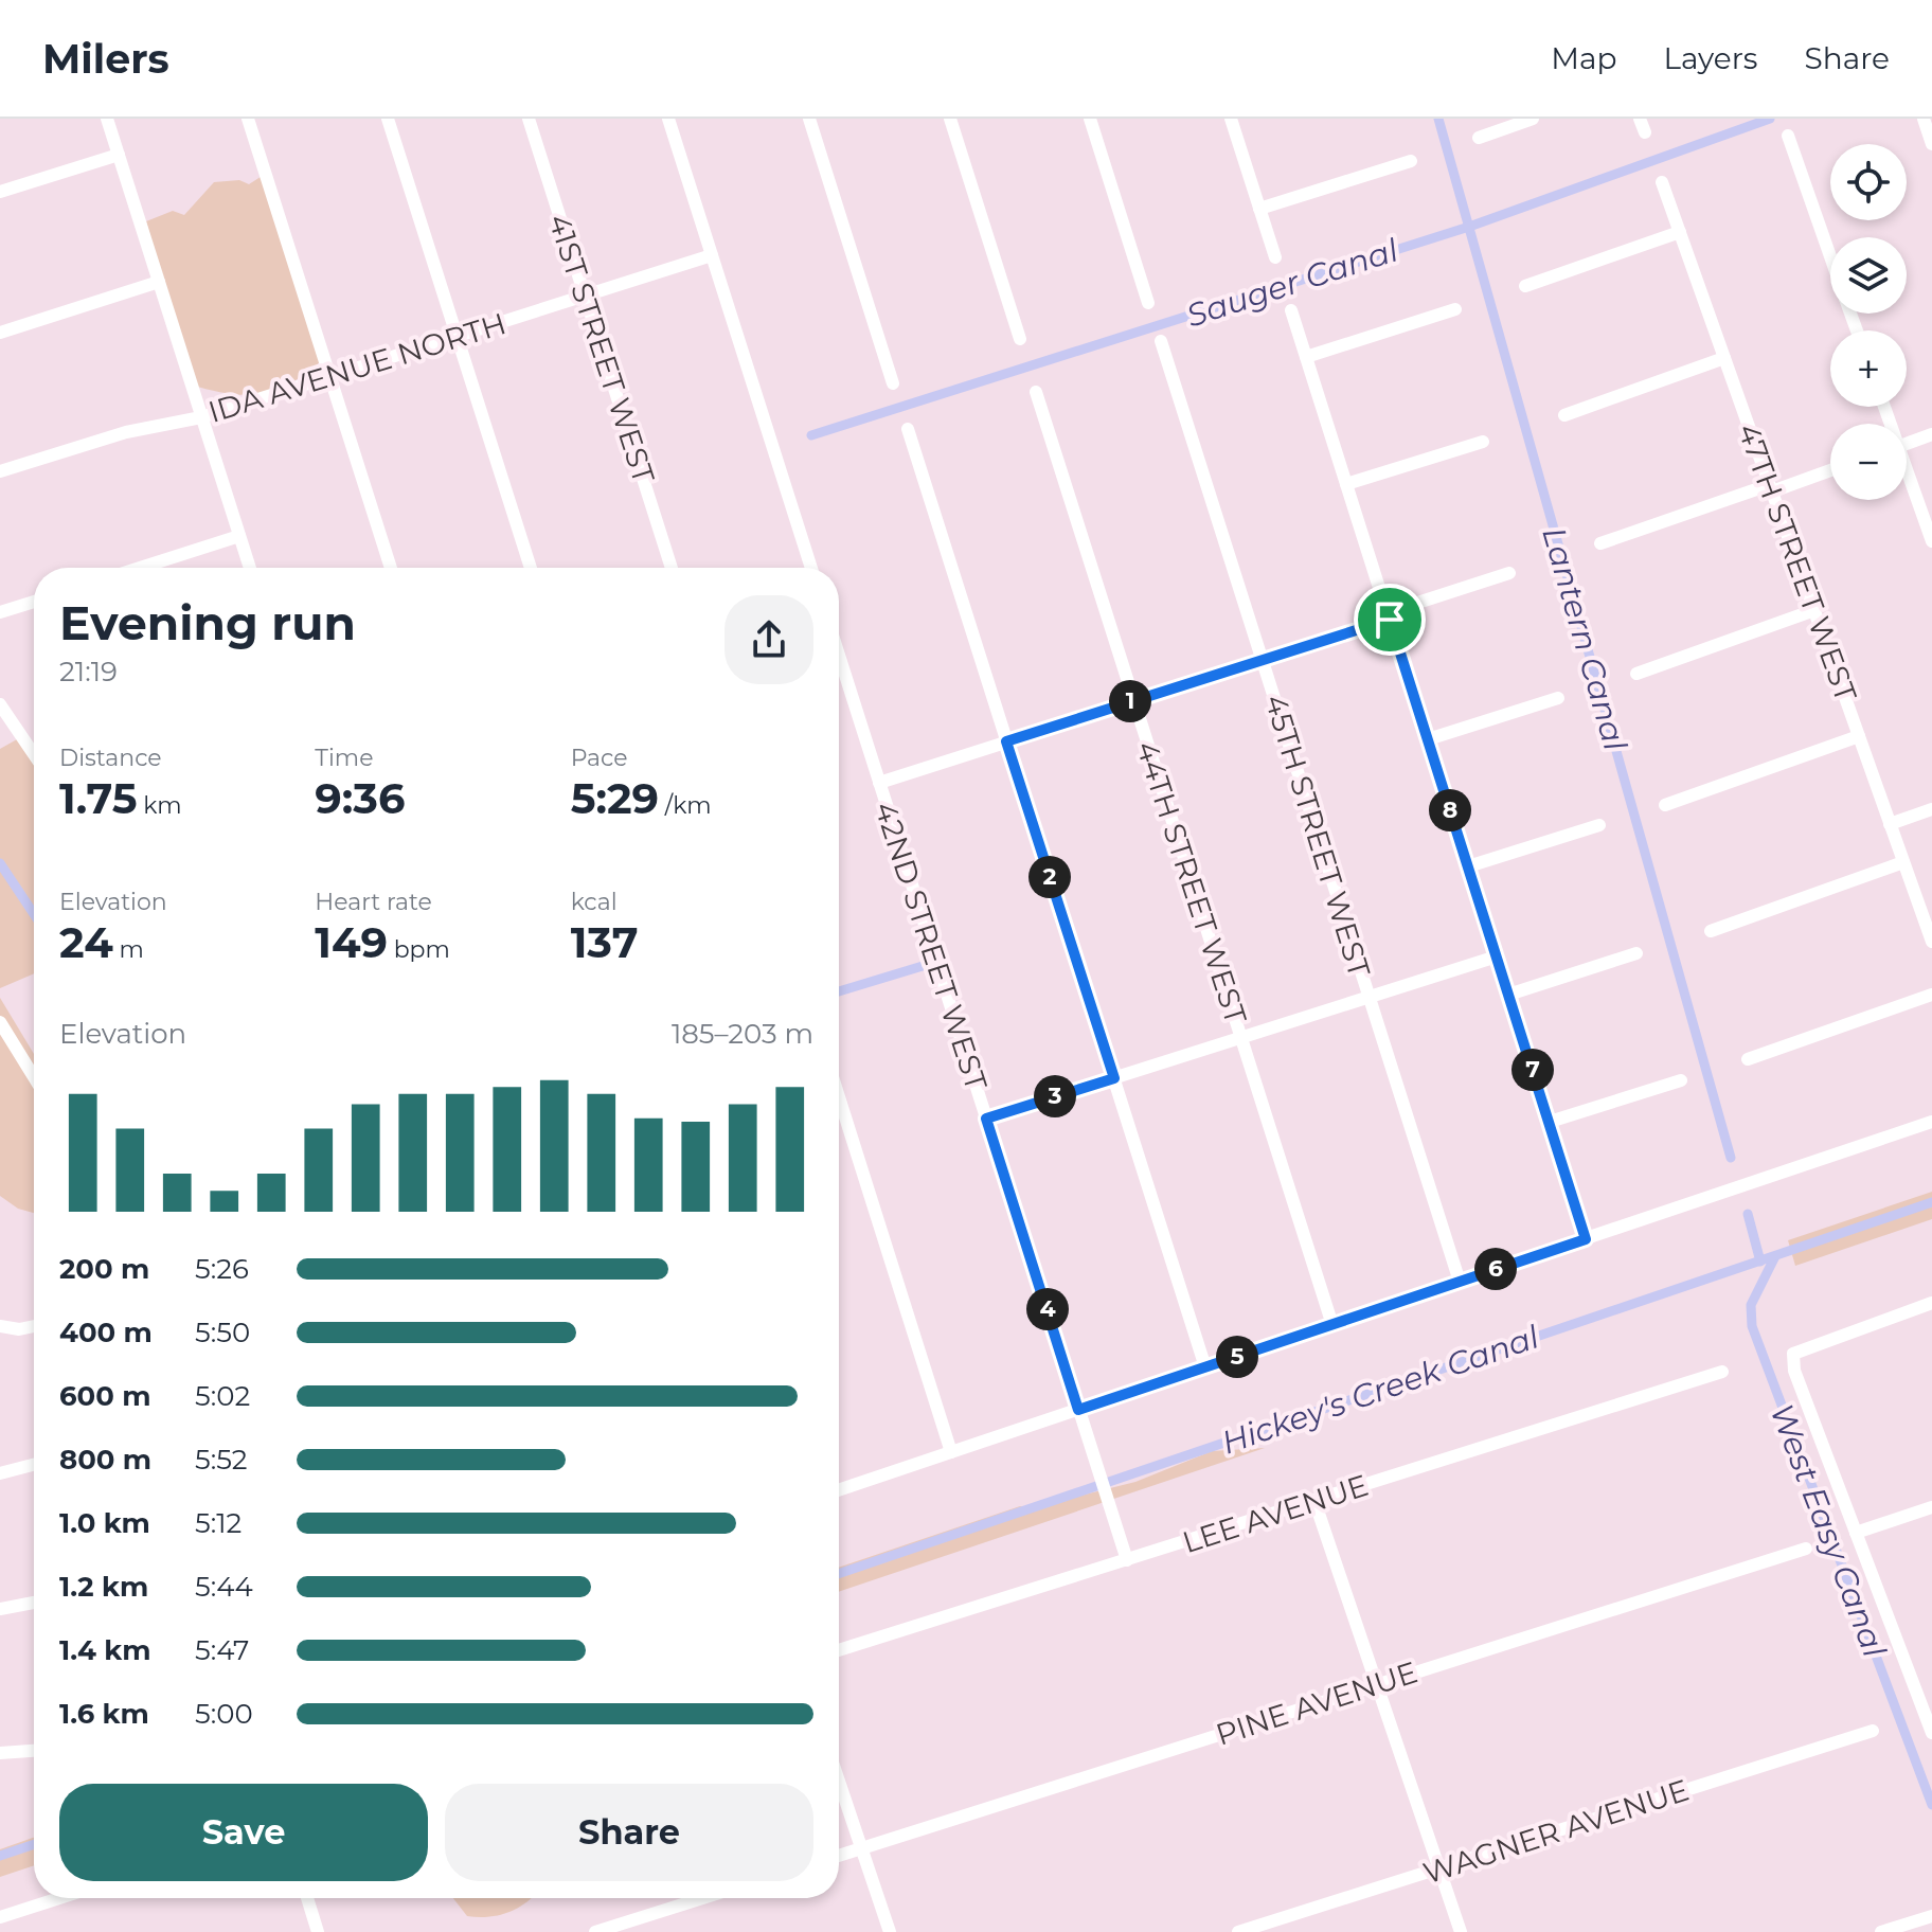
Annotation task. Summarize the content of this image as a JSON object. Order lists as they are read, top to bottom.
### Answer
{
  "streets": {
    "street": [
      "41ST STREET WEST",
      "IDA AVENUE NORTH",
      "47TH STREET WEST",
      "45TH STREET WEST",
      "44TH STREET WEST",
      "42ND STREET WEST",
      "LEE AVENUE",
      "PINE AVENUE",
      "WAGNER AVENUE"
    ]
  },
  "crossings": [
    ["41ST STREET WEST", "IDA AVENUE NORTH"],
    ["42ND STREET WEST", "LEE AVENUE"]
  ],
  "water": [
    "Sauger Canal",
    "Lantern Canal",
    "Hickey's Creek Canal",
    "West Easy Canal"
  ],
  "page": {
    "header": "Milers",
    "nav": ["Map", "Layers", "Share"],
    "map_buttons": ["+", "−"],
    "heading": ["Evening run", "21:19"],
    "pins": [
      "1",
      "8",
      "2",
      "7",
      "3",
      "6",
      "4",
      "5"
    ],
    "stats": [
      ["Distance", "1.75 km"],
      ["Time", "9:36"],
      ["Pace", "5:29 /km"],
      ["Elevation", "24 m"],
      ["Heart rate", "149 bpm"],
      ["kcal", "137"]
    ],
    "chart": ["Elevation", "185–203 m"],
    "list": [
      {
        "name": "200 m",
        "note": "5:26"
      },
      {
        "name": "400 m",
        "note": "5:50"
      },
      {
        "name": "600 m",
        "note": "5:02"
      },
      {
        "name": "800 m",
        "note": "5:52"
      },
      {
        "name": "1.0 km",
        "note": "5:12"
      },
      {
        "name": "1.2 km",
        "note": "5:44"
      },
      {
        "name": "1.4 km",
        "note": "5:47"
      },
      {
        "name": "1.6 km",
        "note": "5:00"
      }
    ],
    "buttons": ["Save", "Share"]
  }
}
